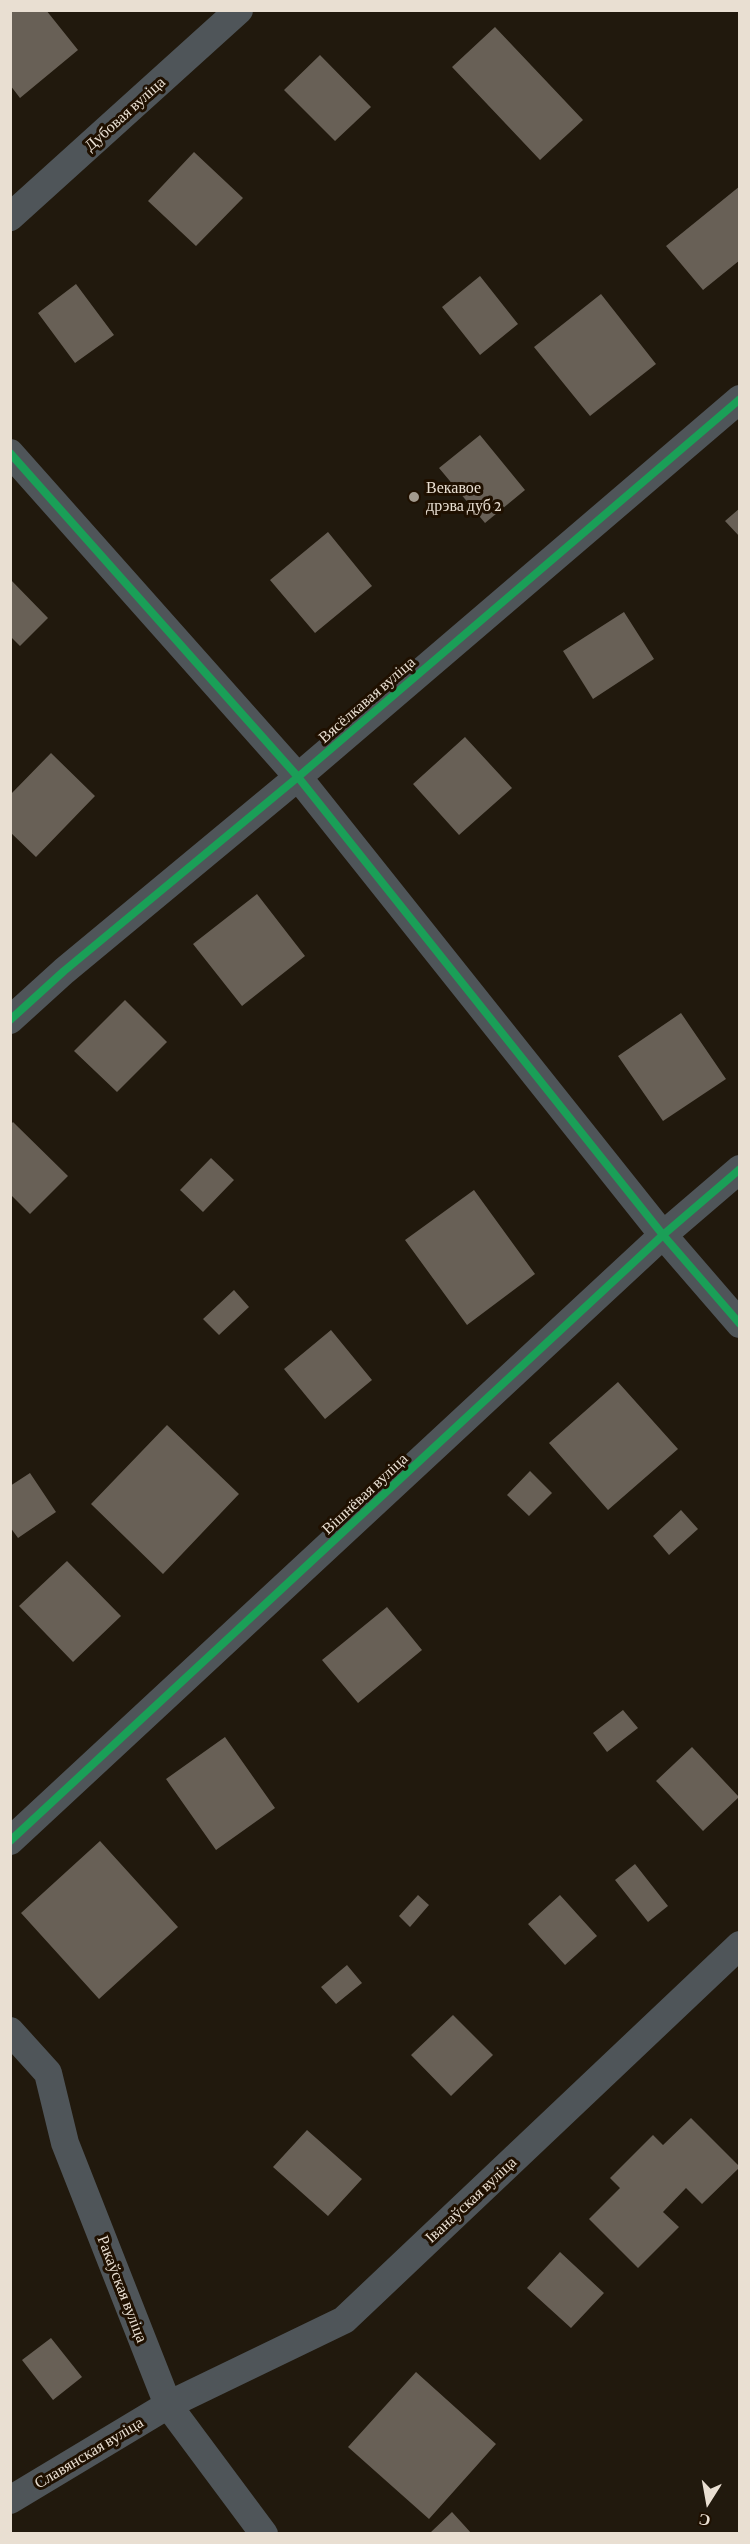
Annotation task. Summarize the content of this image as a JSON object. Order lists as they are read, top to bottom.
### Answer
{
  "streets": {
    "street": [
      "Дубовая вуліца",
      "Вясёлкавая вуліца",
      "Вішнёвая вуліца",
      "Іванаўская вуліца",
      "Ракаўская вуліца",
      "Славянская вуліца"
    ]
  },
  "crossings": [
    ["Іванаўская вуліца", "Ракаўская вуліца"],
    ["Іванаўская вуліца", "Славянская вуліца"],
    ["Ракаўская вуліца", "Славянская вуліца"]
  ],
  "places": ["Векавое дрэва дуб 2"],
  "north": "bottom"
}
